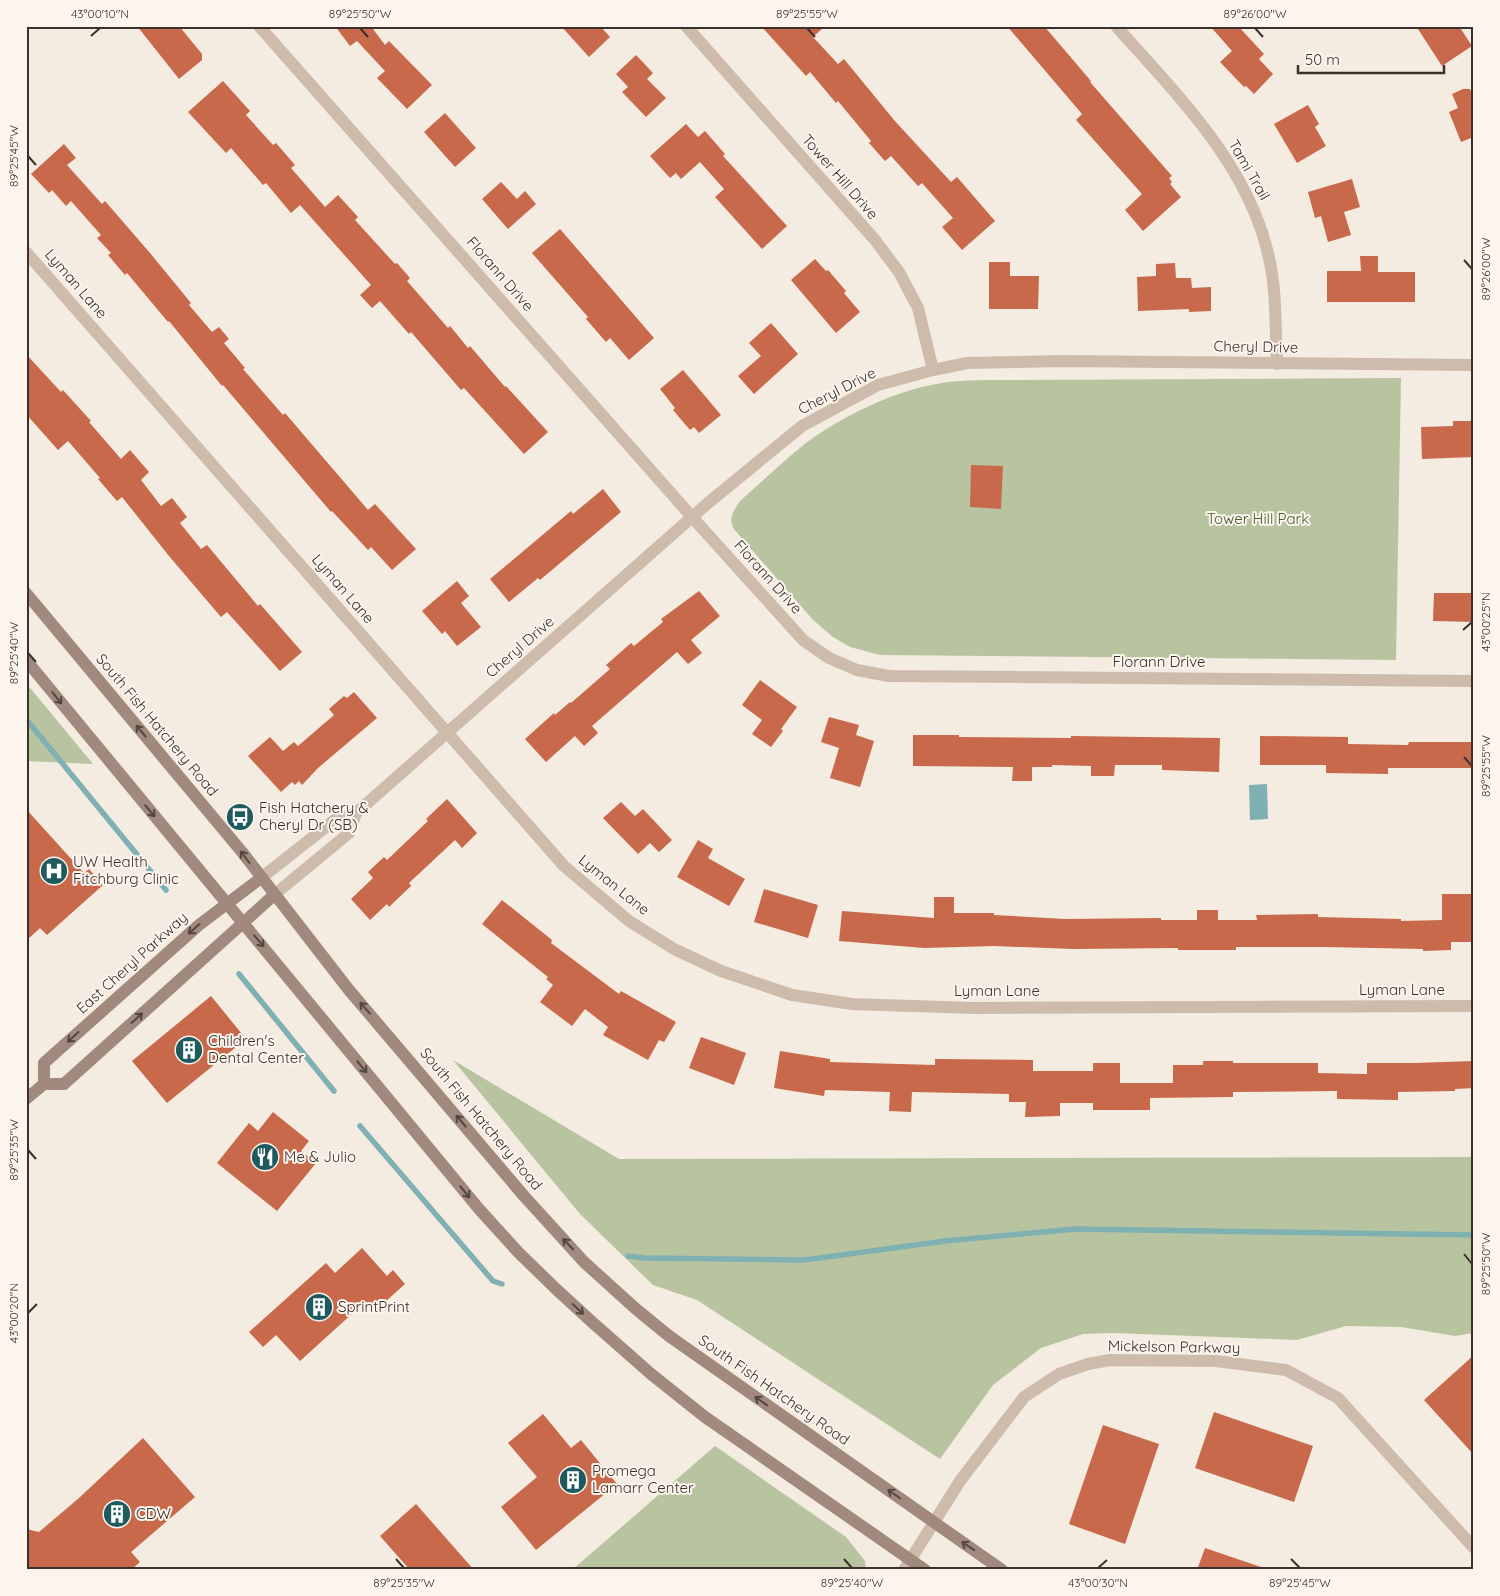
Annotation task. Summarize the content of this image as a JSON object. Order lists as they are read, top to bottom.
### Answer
{
  "streets": {
    "main road": ["South Fish Hatchery Road", "East Cheryl Parkway"],
    "street": [
      "Tami Trail",
      "Tower Hill Drive",
      "Florann Drive",
      "Lyman Lane",
      "Cheryl Drive",
      "Mickelson Parkway"
    ]
  },
  "crossings": [
    ["Tami Trail", "Cheryl Drive"],
    ["Tower Hill Drive", "Cheryl Drive"],
    ["Florann Drive", "Cheryl Drive"],
    ["Lyman Lane", "Cheryl Drive"],
    ["Cheryl Drive", "South Fish Hatchery Road"],
    ["Cheryl Drive", "East Cheryl Parkway"],
    ["South Fish Hatchery Road", "East Cheryl Parkway"],
    ["South Fish Hatchery Road", "Mickelson Parkway"]
  ],
  "parks": ["Tower Hill Park"],
  "places": {
    "bus stop": ["Fish Hatchery & Cheryl Dr (SB)"],
    "hospital": ["UW Health Fitchburg Clinic"],
    "building": [
      "Children's Dental Center",
      "SprintPrint",
      "Promega Lamarr Center",
      "CDW"
    ],
    "restaurant": ["Me & Julio"]
  },
  "scale_bar": "50 m",
  "coordinates": [
    "43°00'10\"N",
    "89°25'50\"W",
    "89°25'55\"W",
    "89°26'00\"W",
    "89°25'45\"W",
    "43°00'25\"N",
    "89°25'40\"W",
    "89°25'35\"W",
    "43°00'20\"N",
    "43°00'30\"N"
  ]
}
